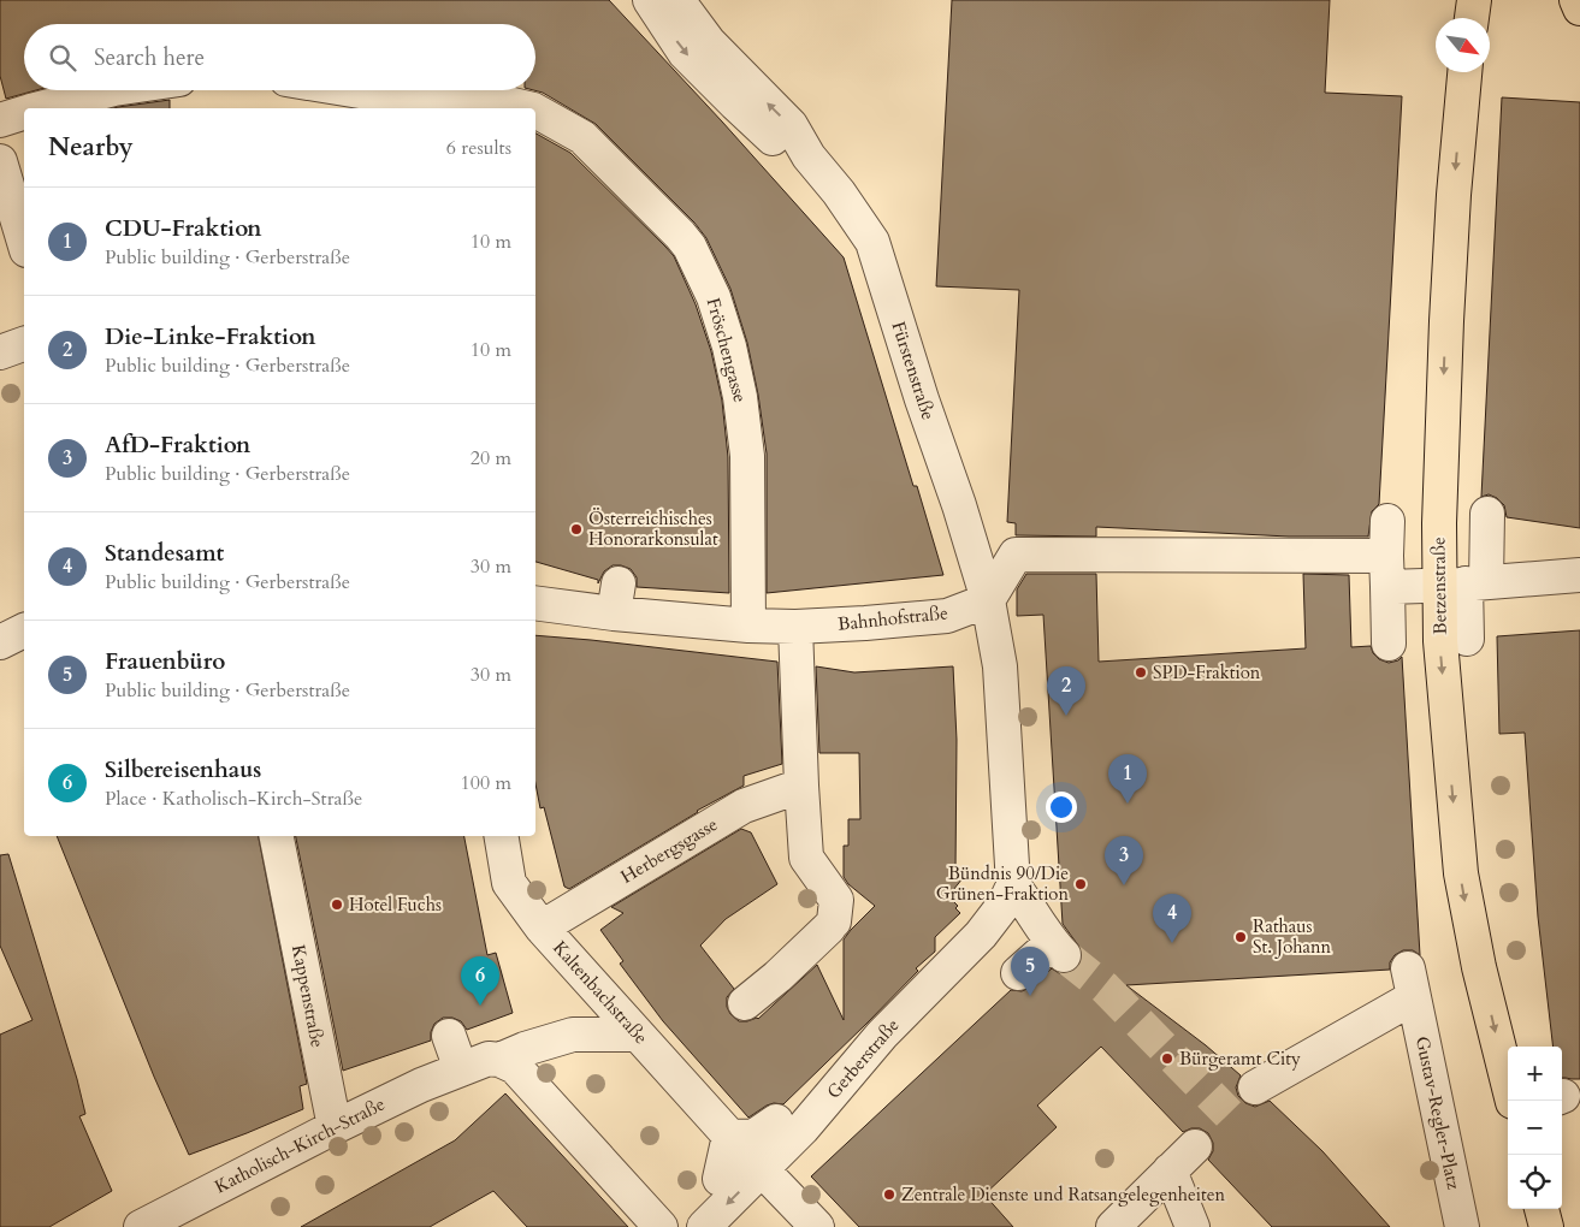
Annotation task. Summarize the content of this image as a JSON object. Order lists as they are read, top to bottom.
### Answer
{
  "streets": {
    "main road": ["Betzenstraße"],
    "street": [
      "Fröschengasse",
      "Fürstenstraße",
      "Bahnhofstraße",
      "Herbergsgasse",
      "Kaltenbachstraße",
      "Kappenstraße",
      "Gerberstraße",
      "Gustav-Regler-Platz",
      "Katholisch-Kirch-Straße"
    ]
  },
  "crossings": [
    ["Fröschengasse", "Bahnhofstraße"],
    ["Fürstenstraße", "Bahnhofstraße"],
    ["Herbergsgasse", "Kaltenbachstraße"],
    ["Kaltenbachstraße", "Gerberstraße"],
    ["Kaltenbachstraße", "Katholisch-Kirch-Straße"],
    ["Kappenstraße", "Katholisch-Kirch-Straße"]
  ],
  "one_way": ["Betzenstraße"],
  "places": [
    "Österreichisches Honorarkonsulat",
    "SPD-Fraktion",
    "Bündnis 90/Die Grünen-Fraktion",
    "Hotel Fuchs",
    "Rathaus St. Johann",
    "Bürgeramt City",
    "Zentrale Dienste und Ratsangelegenheiten"
  ],
  "north": "bottom right",
  "page": {
    "search": "Search here",
    "heading": ["Nearby", "6 results"],
    "list": [
      {
        "mark": "1",
        "name": "CDU-Fraktion",
        "note": "Public building · Gerberstraße",
        "value": "10 m"
      },
      {
        "mark": "2",
        "name": "Die-Linke-Fraktion",
        "note": "Public building · Gerberstraße",
        "value": "10 m"
      },
      {
        "mark": "3",
        "name": "AfD-Fraktion",
        "note": "Public building · Gerberstraße",
        "value": "20 m"
      },
      {
        "mark": "4",
        "name": "Standesamt",
        "note": "Public building · Gerberstraße",
        "value": "30 m"
      },
      {
        "mark": "5",
        "name": "Frauenbüro",
        "note": "Public building · Gerberstraße",
        "value": "30 m"
      },
      {
        "mark": "6",
        "name": "Silbereisenhaus",
        "note": "Place · Katholisch-Kirch-Straße",
        "value": "100 m"
      }
    ],
    "pins": [
      "2",
      "1",
      "3",
      "4",
      "5",
      "6"
    ],
    "map_buttons": ["+", "−"]
  }
}
